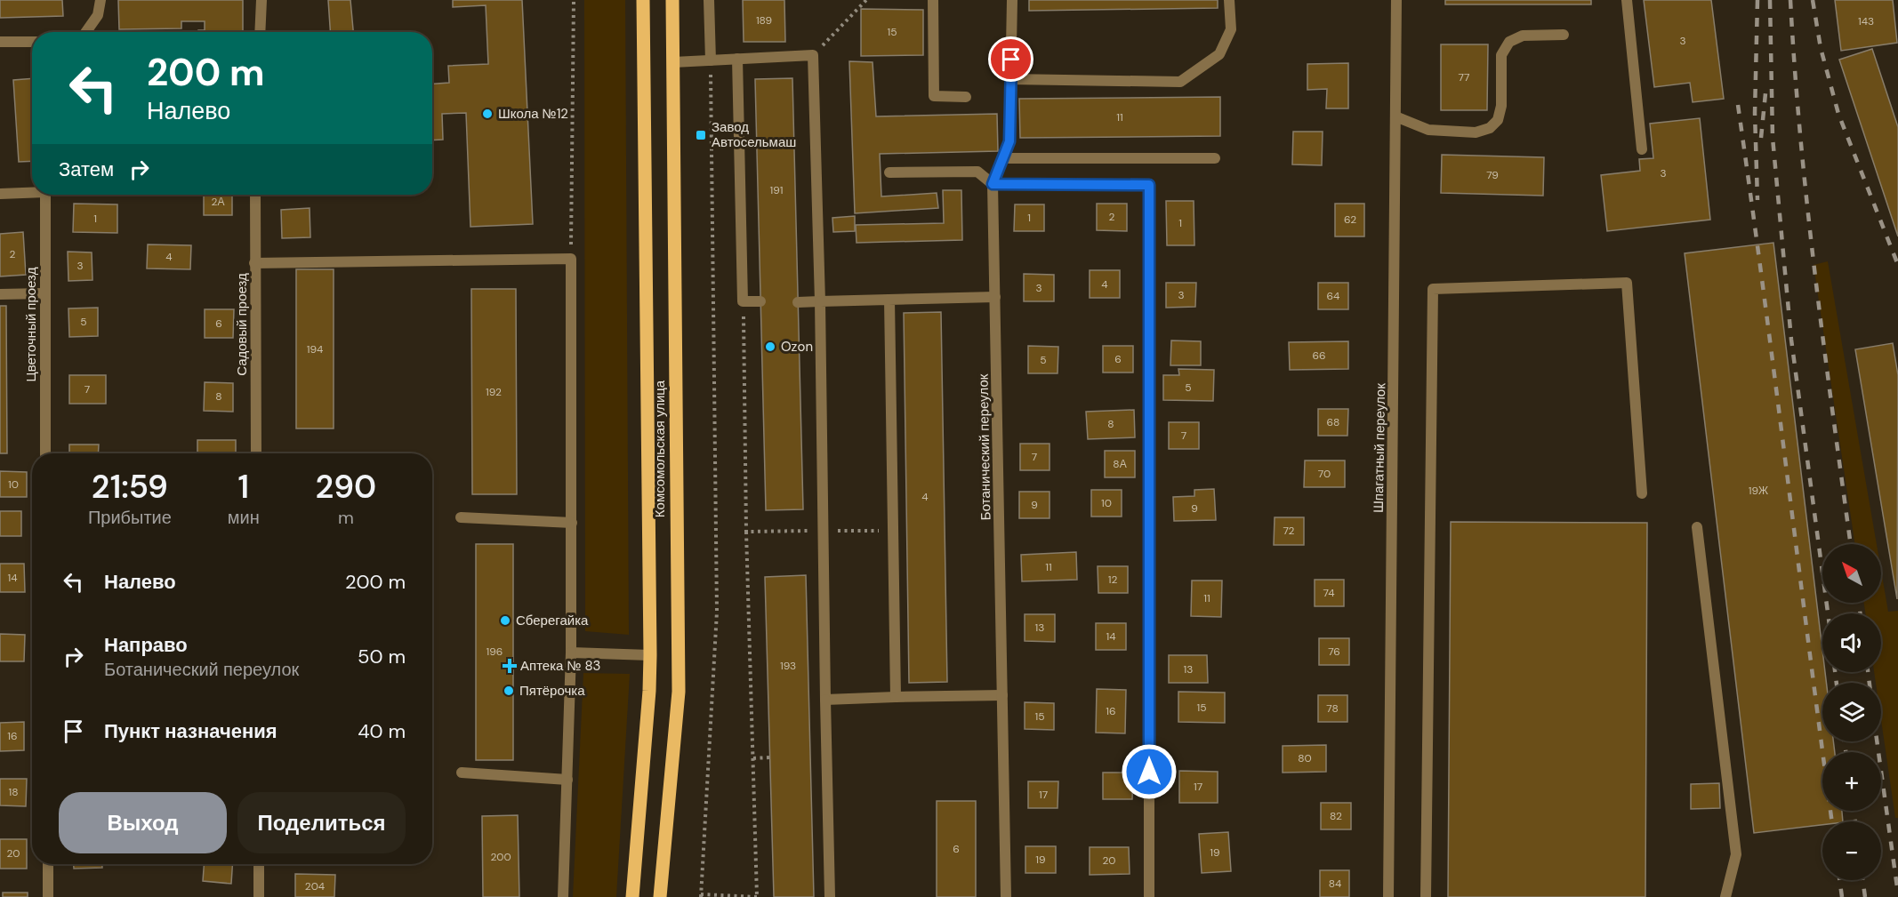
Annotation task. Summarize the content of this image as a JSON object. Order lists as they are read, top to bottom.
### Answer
{
  "streets": {
    "main road": ["Комсомольская улица"],
    "street": [
      "Цветочный проезд",
      "Садовый проезд",
      "Ботанический переулок",
      "Шпагатный переулок"
    ]
  },
  "places": {
    "other": [
      "Школа №12",
      "Ozon",
      "Сберегайка",
      "Пятёрочка"
    ],
    "transit": ["Завод Автосельмаш"],
    "health": ["Аптека № 83"]
  },
  "house_numbers": [
    "189",
    "143",
    "15",
    "3",
    "77",
    "11",
    "3",
    "79",
    "191",
    "2А",
    "2",
    "1",
    "1",
    "62",
    "1",
    "2",
    "4",
    "3",
    "4",
    "3",
    "3",
    "64",
    "5",
    "6",
    "194",
    "66",
    "6",
    "5",
    "5",
    "7",
    "192",
    "8",
    "68",
    "8",
    "7",
    "7",
    "8А",
    "70",
    "10",
    "19Ж",
    "4",
    "10",
    "9",
    "9",
    "72",
    "11",
    "14",
    "12",
    "74",
    "11",
    "13",
    "14",
    "196",
    "76",
    "193",
    "13",
    "15",
    "78",
    "16",
    "15",
    "16",
    "80",
    "17",
    "18",
    "17",
    "82",
    "6",
    "19",
    "20",
    "200",
    "19",
    "20",
    "84",
    "204"
  ],
  "north": "top left",
  "page": {
    "turn": ["200 m", "Налево"],
    "then": "Затем",
    "eta": [
      "21:59",
      "Прибытие",
      "1",
      "мин",
      "290",
      "m"
    ],
    "map_buttons": ["+", "−"],
    "list": [
      {
        "name": "Налево",
        "value": "200 m"
      },
      {
        "name": "Направо",
        "note": "Ботанический переулок",
        "value": "50 m"
      },
      {
        "name": "Пункт назначения",
        "value": "40 m"
      }
    ],
    "buttons": ["Выход", "Поделиться"]
  }
}
